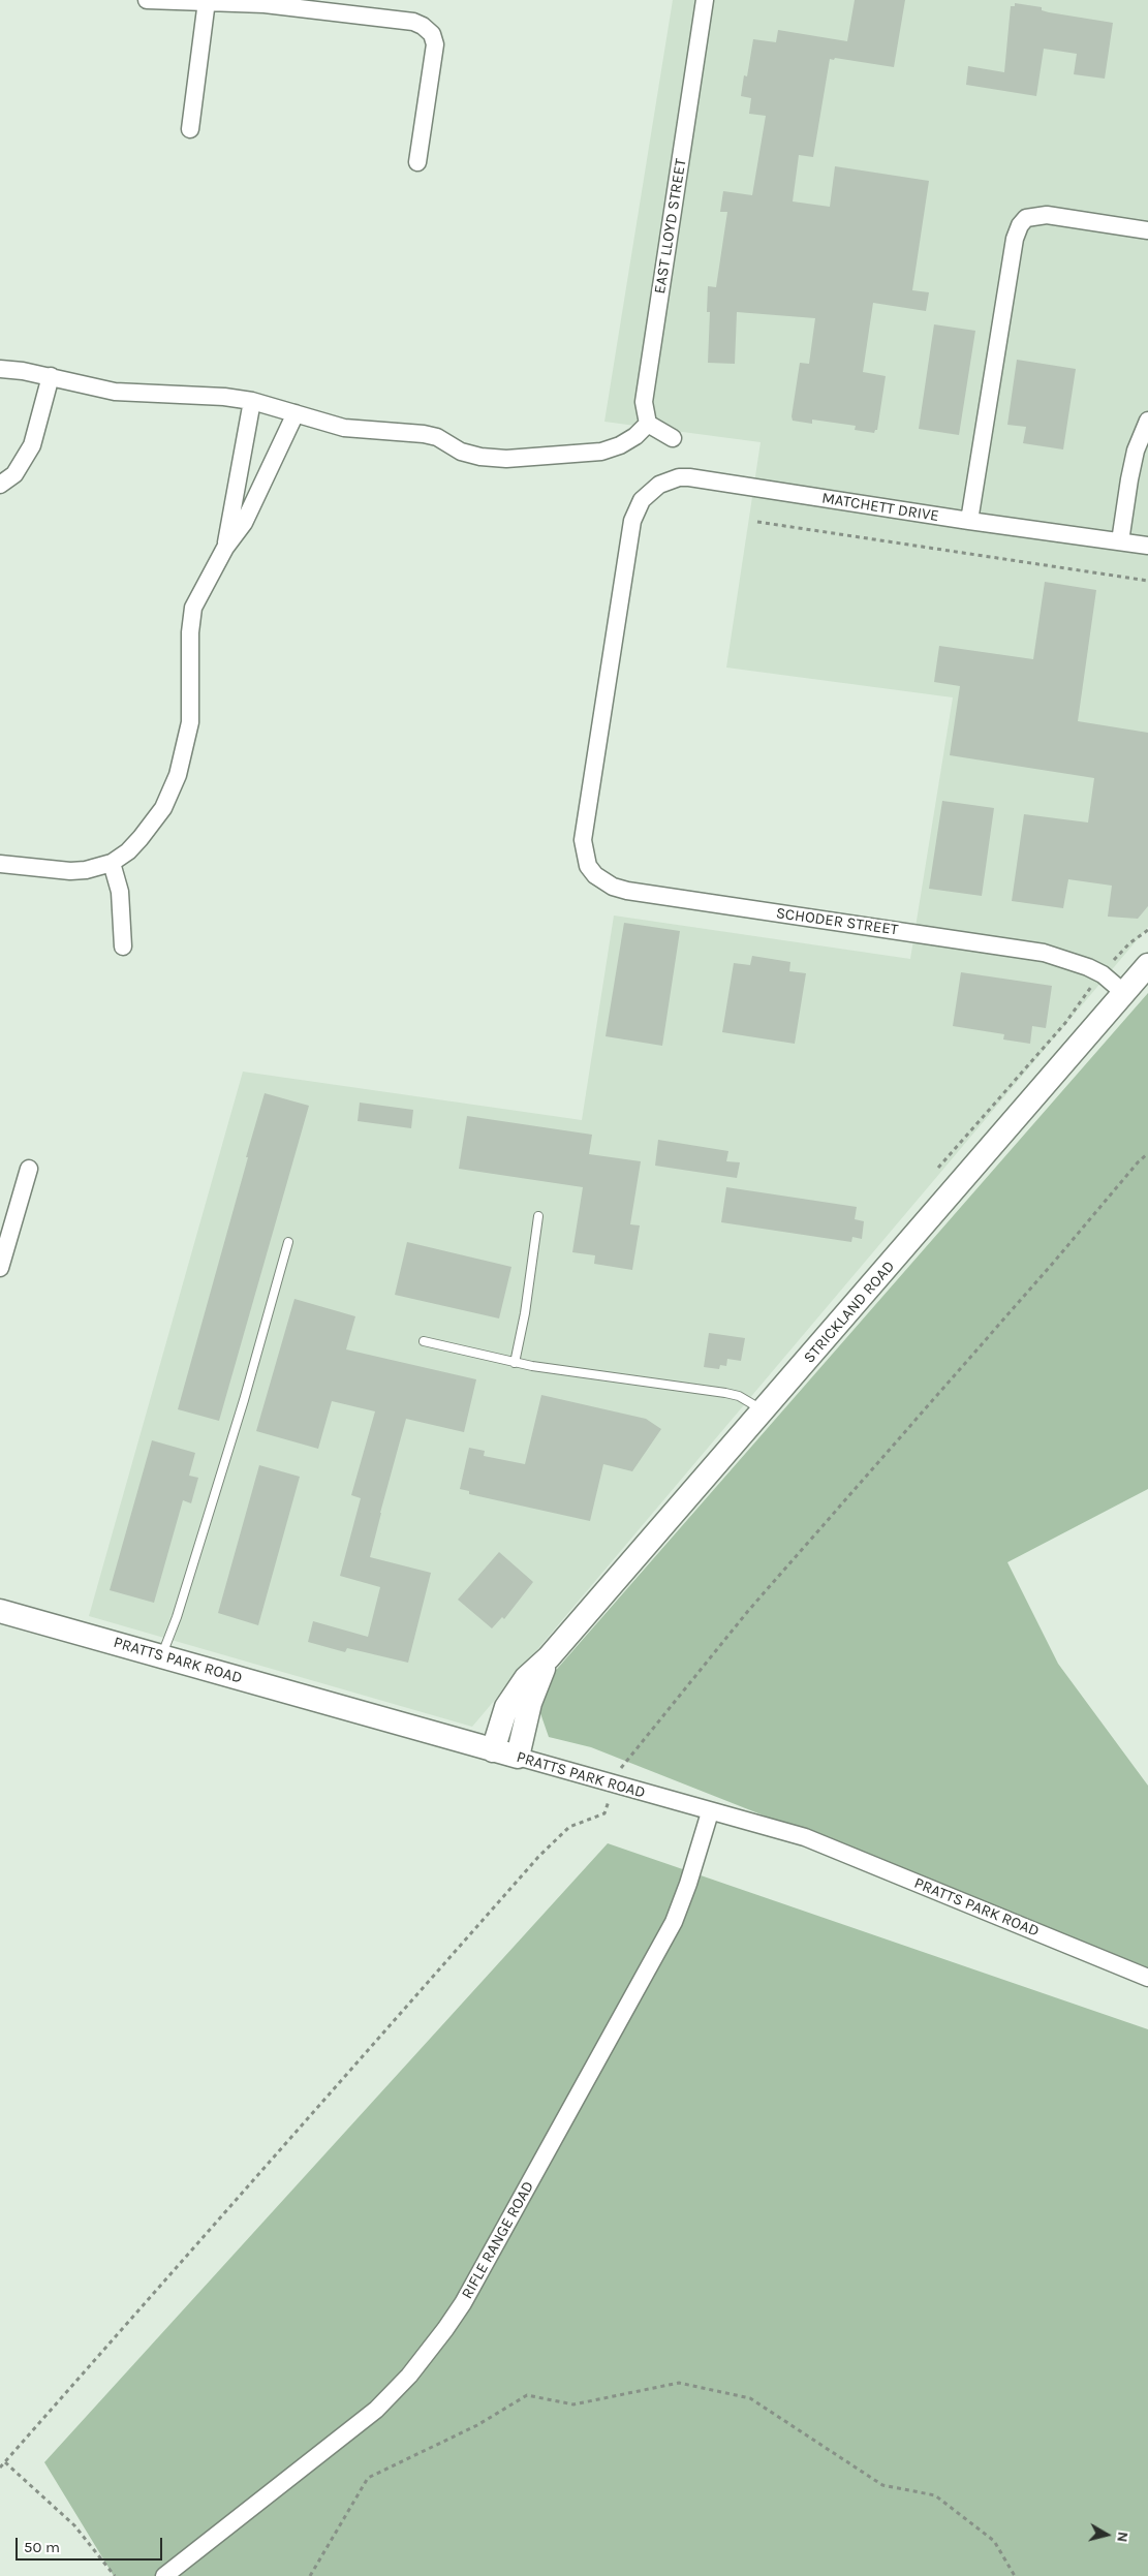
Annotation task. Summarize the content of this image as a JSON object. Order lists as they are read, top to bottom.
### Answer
{
  "streets": {
    "street": [
      "EAST LLOYD STREET",
      "MATCHETT DRIVE",
      "SCHODER STREET",
      "STRICKLAND ROAD",
      "PRATTS PARK ROAD",
      "RIFLE RANGE ROAD"
    ]
  },
  "crossings": [
    ["MATCHETT DRIVE", "SCHODER STREET"],
    ["SCHODER STREET", "STRICKLAND ROAD"],
    ["STRICKLAND ROAD", "PRATTS PARK ROAD"],
    ["PRATTS PARK ROAD", "RIFLE RANGE ROAD"]
  ],
  "scale_bar": "50 m",
  "north": "right"
}
